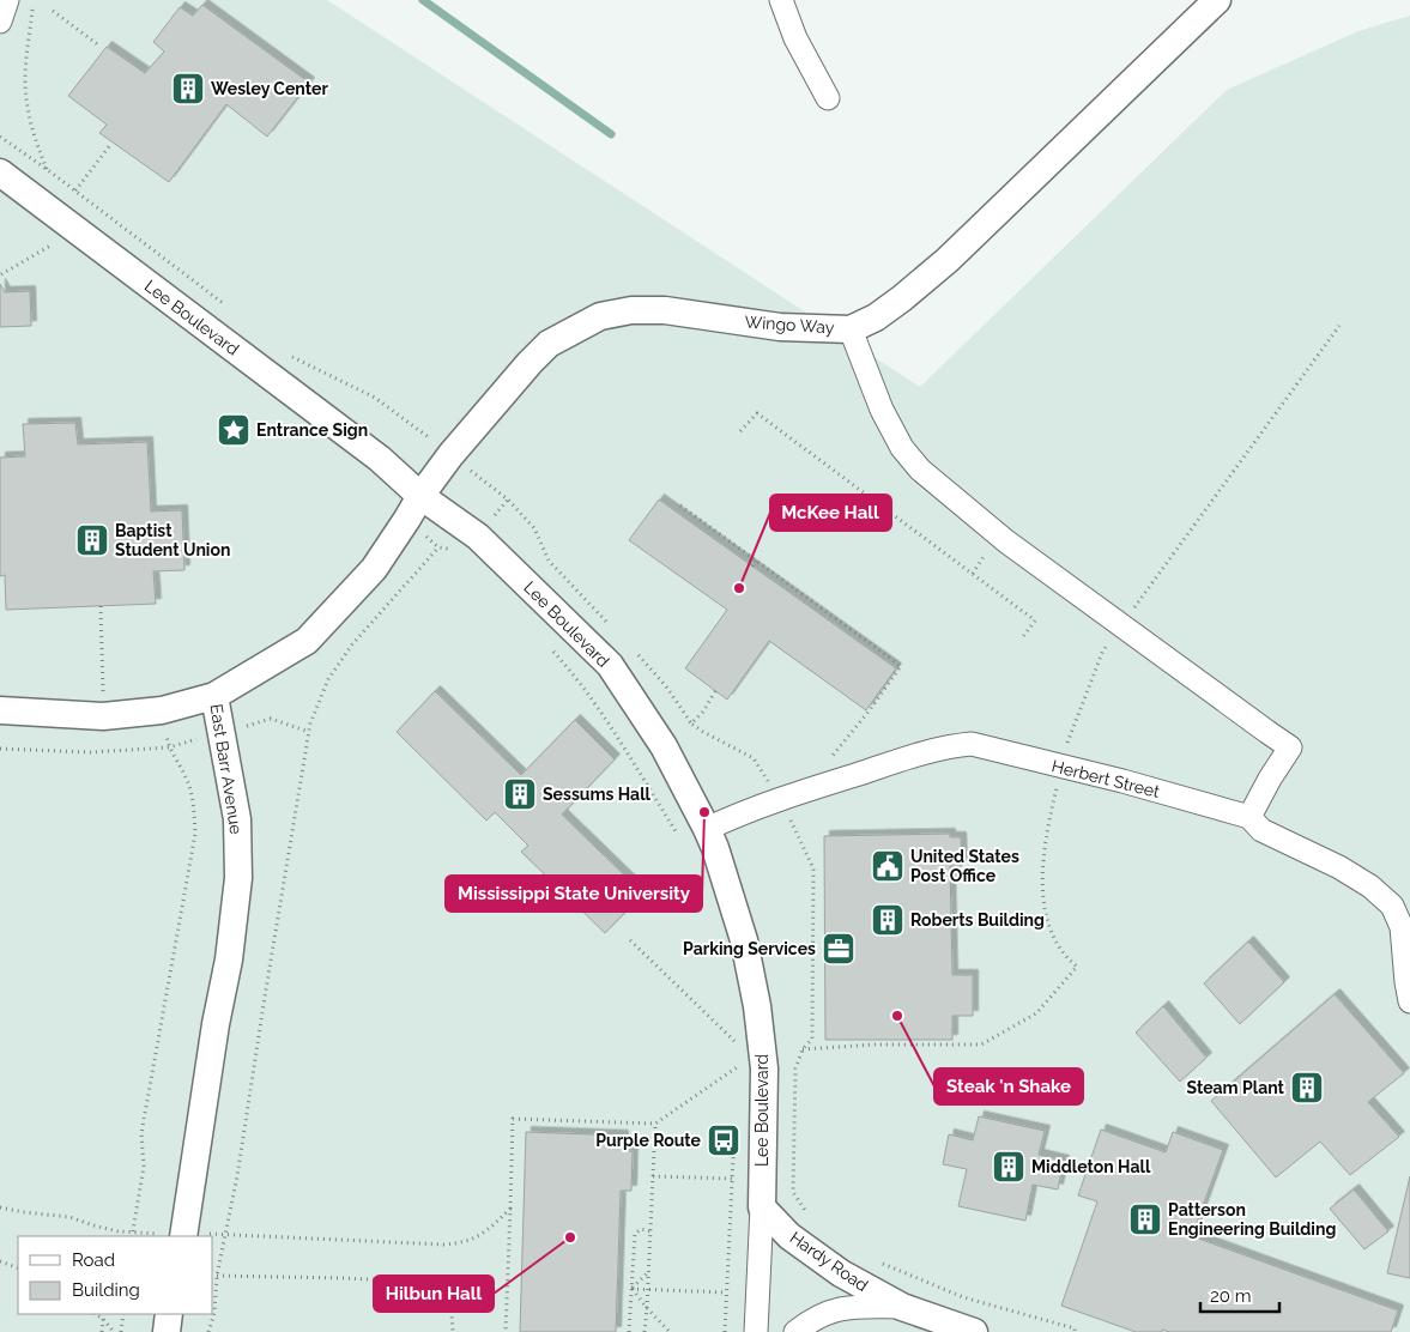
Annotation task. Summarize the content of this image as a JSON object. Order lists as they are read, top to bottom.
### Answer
{
  "streets": {
    "street": [
      "Lee Boulevard",
      "Wingo Way",
      "East Barr Avenue",
      "Herbert Street",
      "Hardy Road"
    ]
  },
  "crossings": [
    ["Lee Boulevard", "Wingo Way"],
    ["Lee Boulevard", "East Barr Avenue"],
    ["Lee Boulevard", "Herbert Street"],
    ["Lee Boulevard", "Hardy Road"],
    ["Wingo Way", "East Barr Avenue"]
  ],
  "places": {
    "building": [
      "Wesley Center",
      "Baptist Student Union",
      "Sessums Hall",
      "Roberts Building",
      "Steam Plant",
      "Middleton Hall",
      "Patterson Engineering Building"
    ],
    "place": ["Entrance Sign"],
    "other": [
      "McKee Hall",
      "Mississippi State University",
      "Steak 'n Shake",
      "Hilbun Hall"
    ],
    "public building": ["United States Post Office"],
    "office": ["Parking Services"],
    "bus stop": ["Purple Route"]
  },
  "legend": ["Road", "Building"],
  "scale_bar": "20 m"
}
